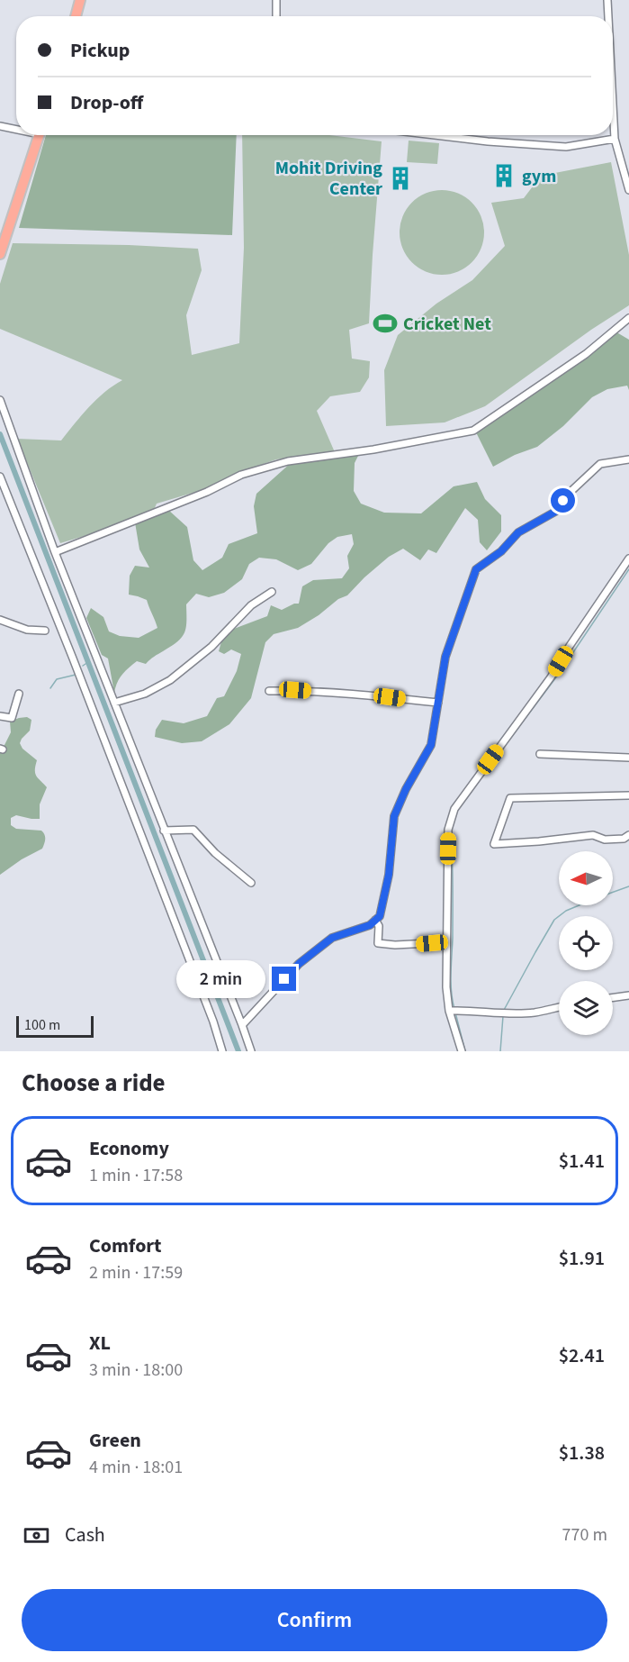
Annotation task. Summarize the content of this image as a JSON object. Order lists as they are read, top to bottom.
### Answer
{
  "places": {
    "building": ["gym", "Mohit Driving Center"],
    "sports": ["Cricket Net"]
  },
  "scale_bar": "100 m",
  "north": "left",
  "page": {
    "banner": ["Pickup", "Drop-off"],
    "bubble": "2 min",
    "scale": "100 m",
    "heading": "Choose a ride",
    "list": [
      {
        "name": "Economy",
        "note": "1 min · 17:58",
        "value": "$1.41"
      },
      {
        "name": "Comfort",
        "note": "2 min · 17:59",
        "value": "$1.91"
      },
      {
        "name": "XL",
        "note": "3 min · 18:00",
        "value": "$2.41"
      },
      {
        "name": "Green",
        "note": "4 min · 18:01",
        "value": "$1.38"
      }
    ],
    "pay": ["Cash", "770 m"],
    "buttons": "Confirm"
  }
}
